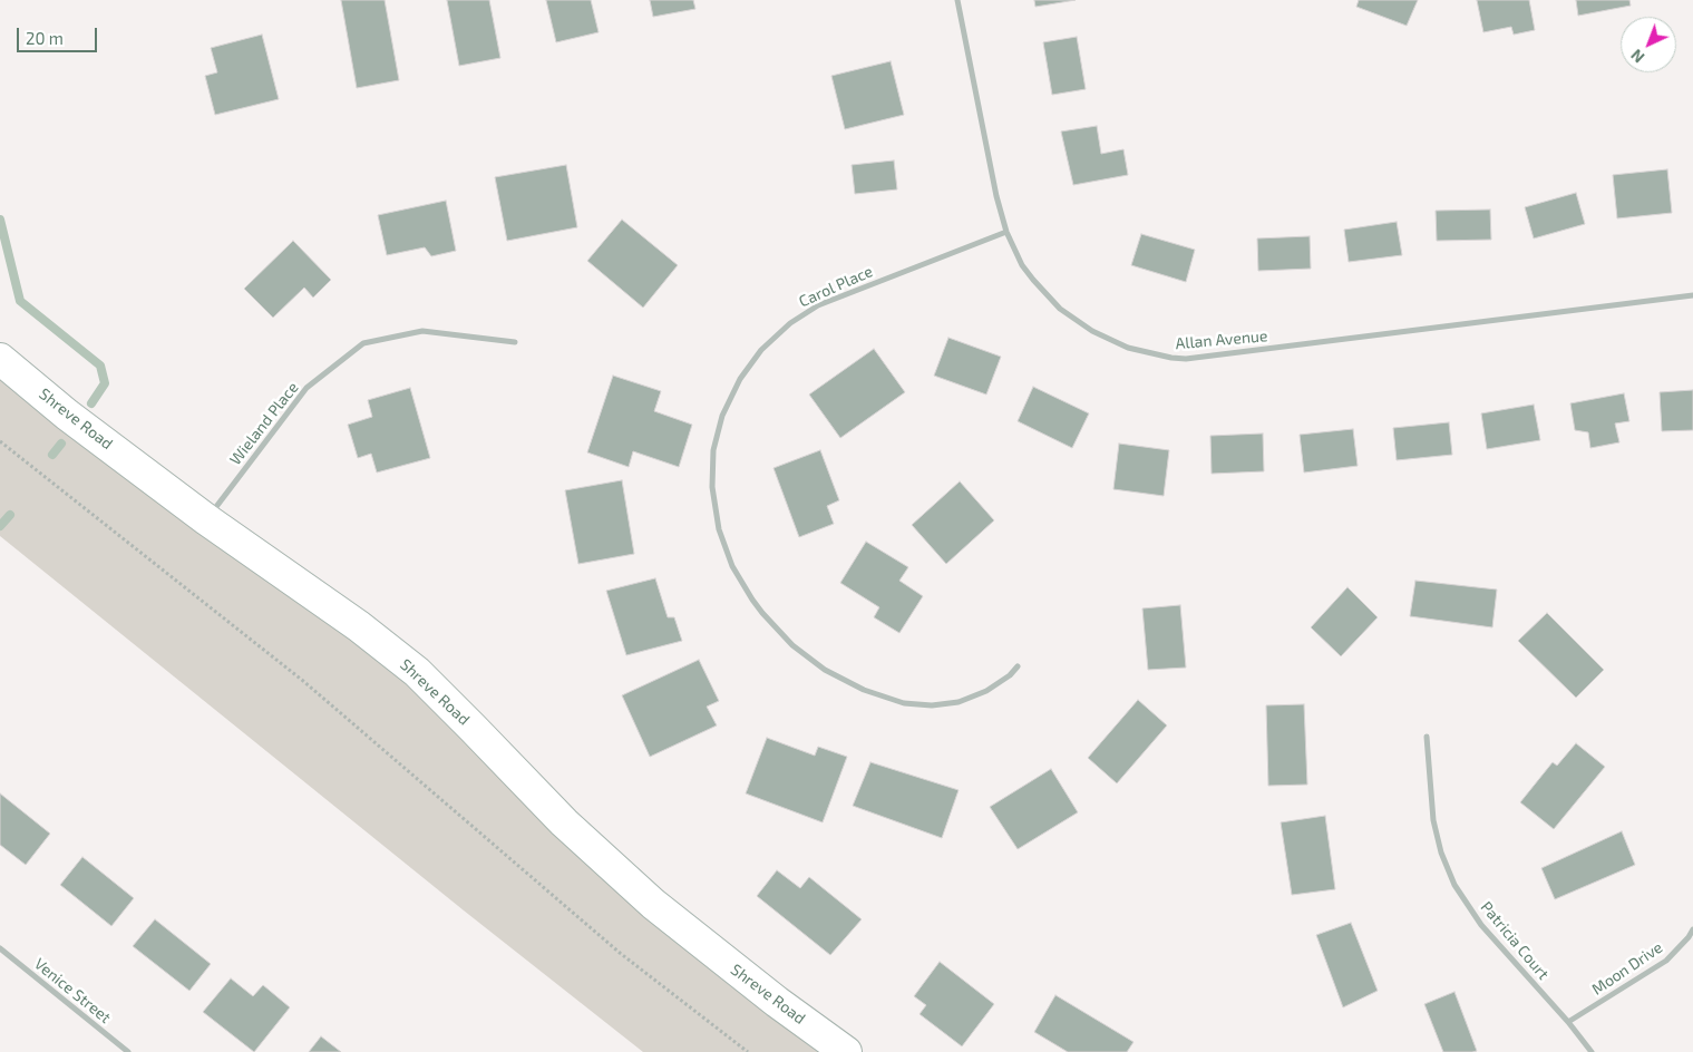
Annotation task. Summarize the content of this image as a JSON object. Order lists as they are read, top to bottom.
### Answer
{
  "streets": {
    "main road": ["Shreve Road"],
    "street": [
      "Carol Place",
      "Allan Avenue",
      "Wieland Place",
      "Patricia Court",
      "Moon Drive",
      "Venice Street"
    ]
  },
  "crossings": [
    ["Carol Place", "Allan Avenue"],
    ["Shreve Road", "Wieland Place"],
    ["Patricia Court", "Moon Drive"]
  ],
  "scale_bar": "20 m",
  "north": "bottom left"
}
